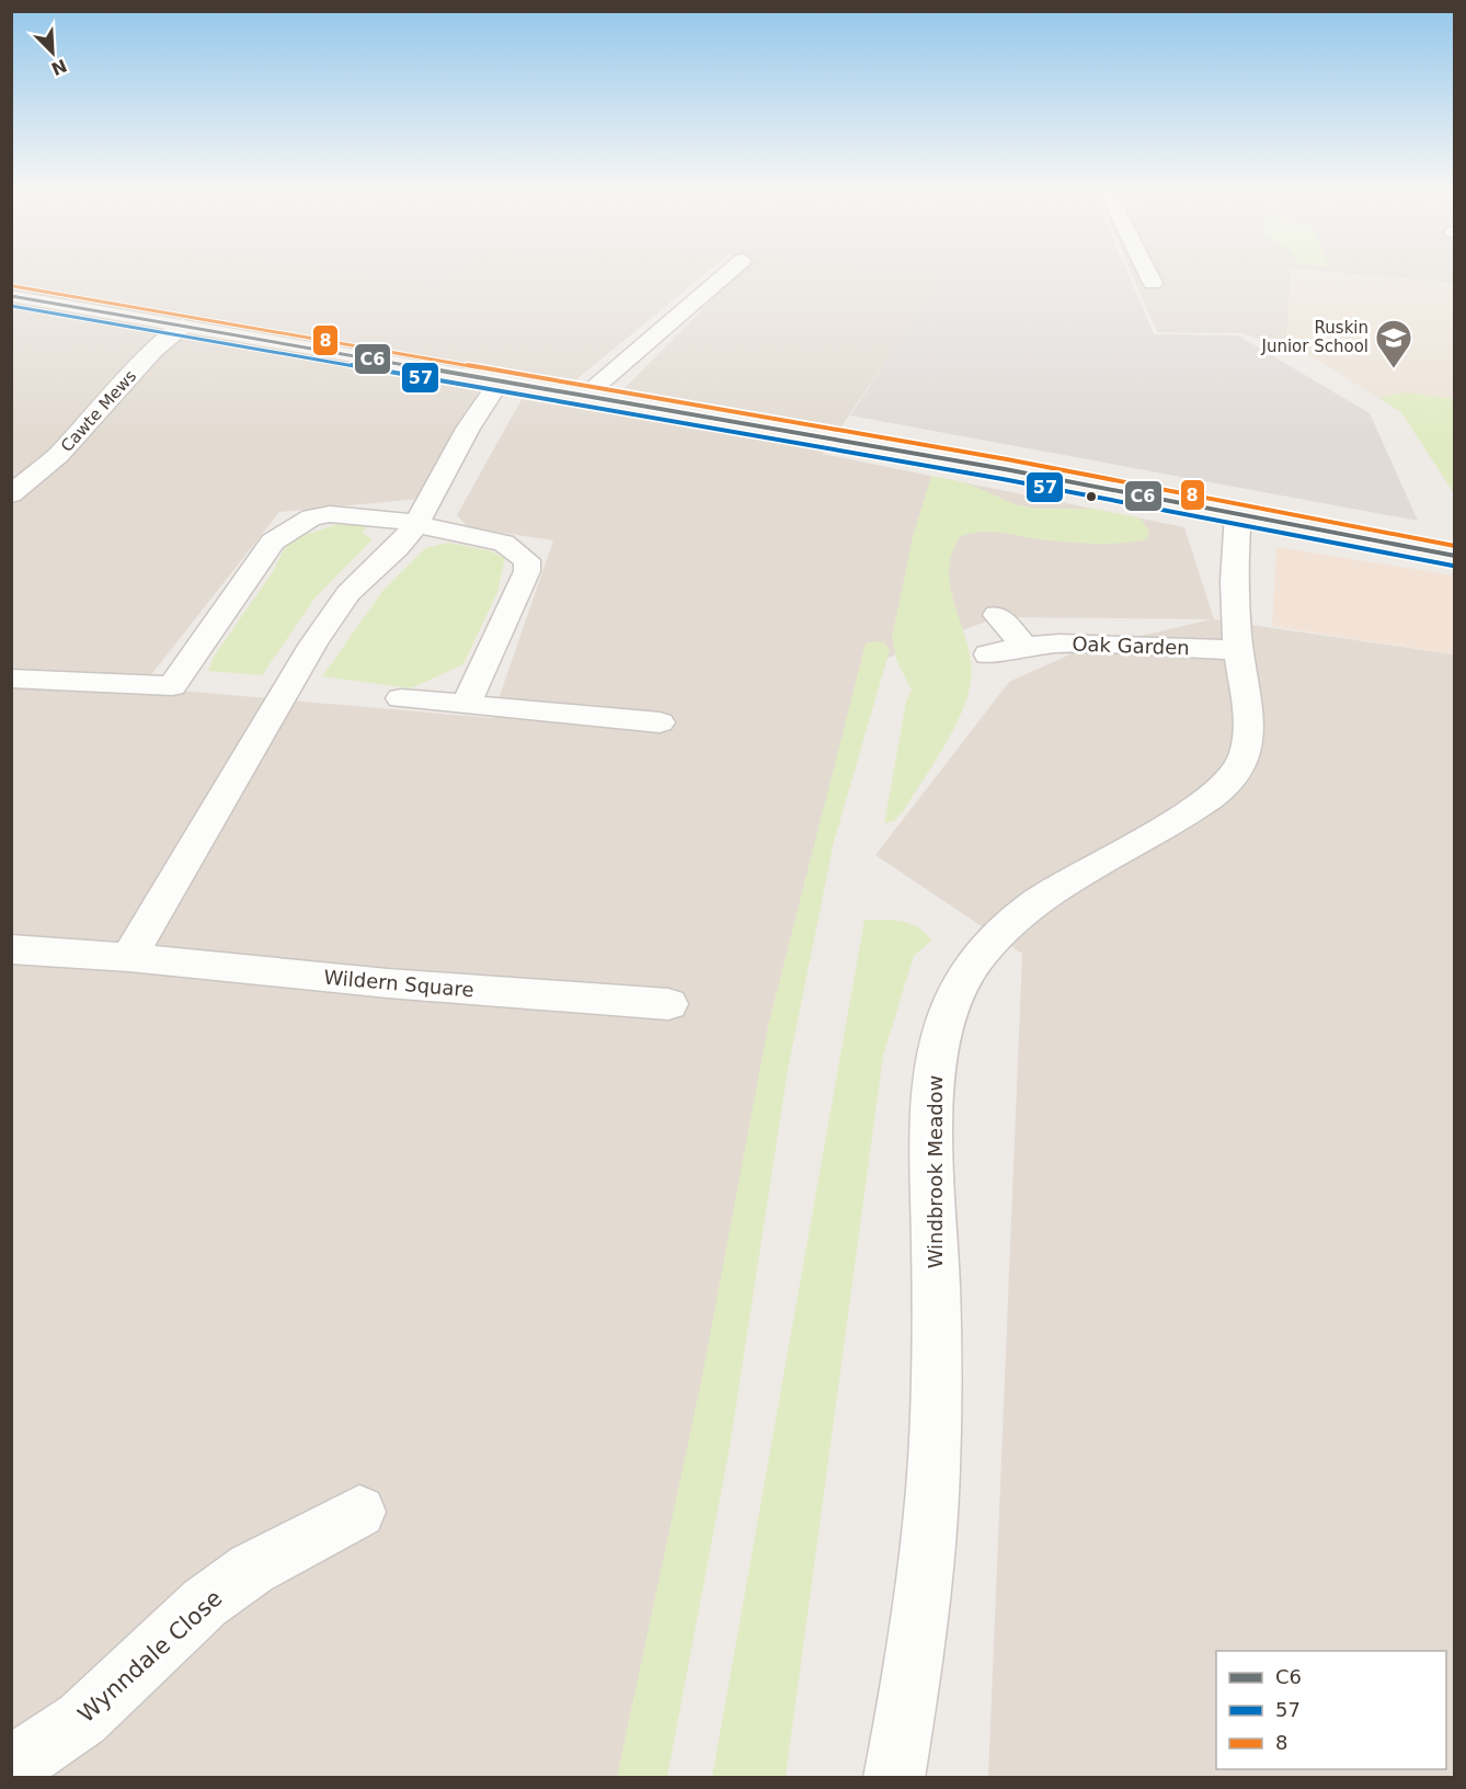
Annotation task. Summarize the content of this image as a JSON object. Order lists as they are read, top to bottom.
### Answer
{
  "streets": {
    "street": [
      "Cawte Mews",
      "Oak Garden",
      "Wildern Square",
      "Windbrook Meadow",
      "Wynndale Close"
    ]
  },
  "crossings": [
    ["Oak Garden", "Windbrook Meadow"]
  ],
  "places": {
    "school or university": ["Ruskin Junior School"]
  },
  "lines": ["transit line 8", "transit line C6", "transit line 57"],
  "legend": ["C6", "57", "8"],
  "north": "bottom right"
}
